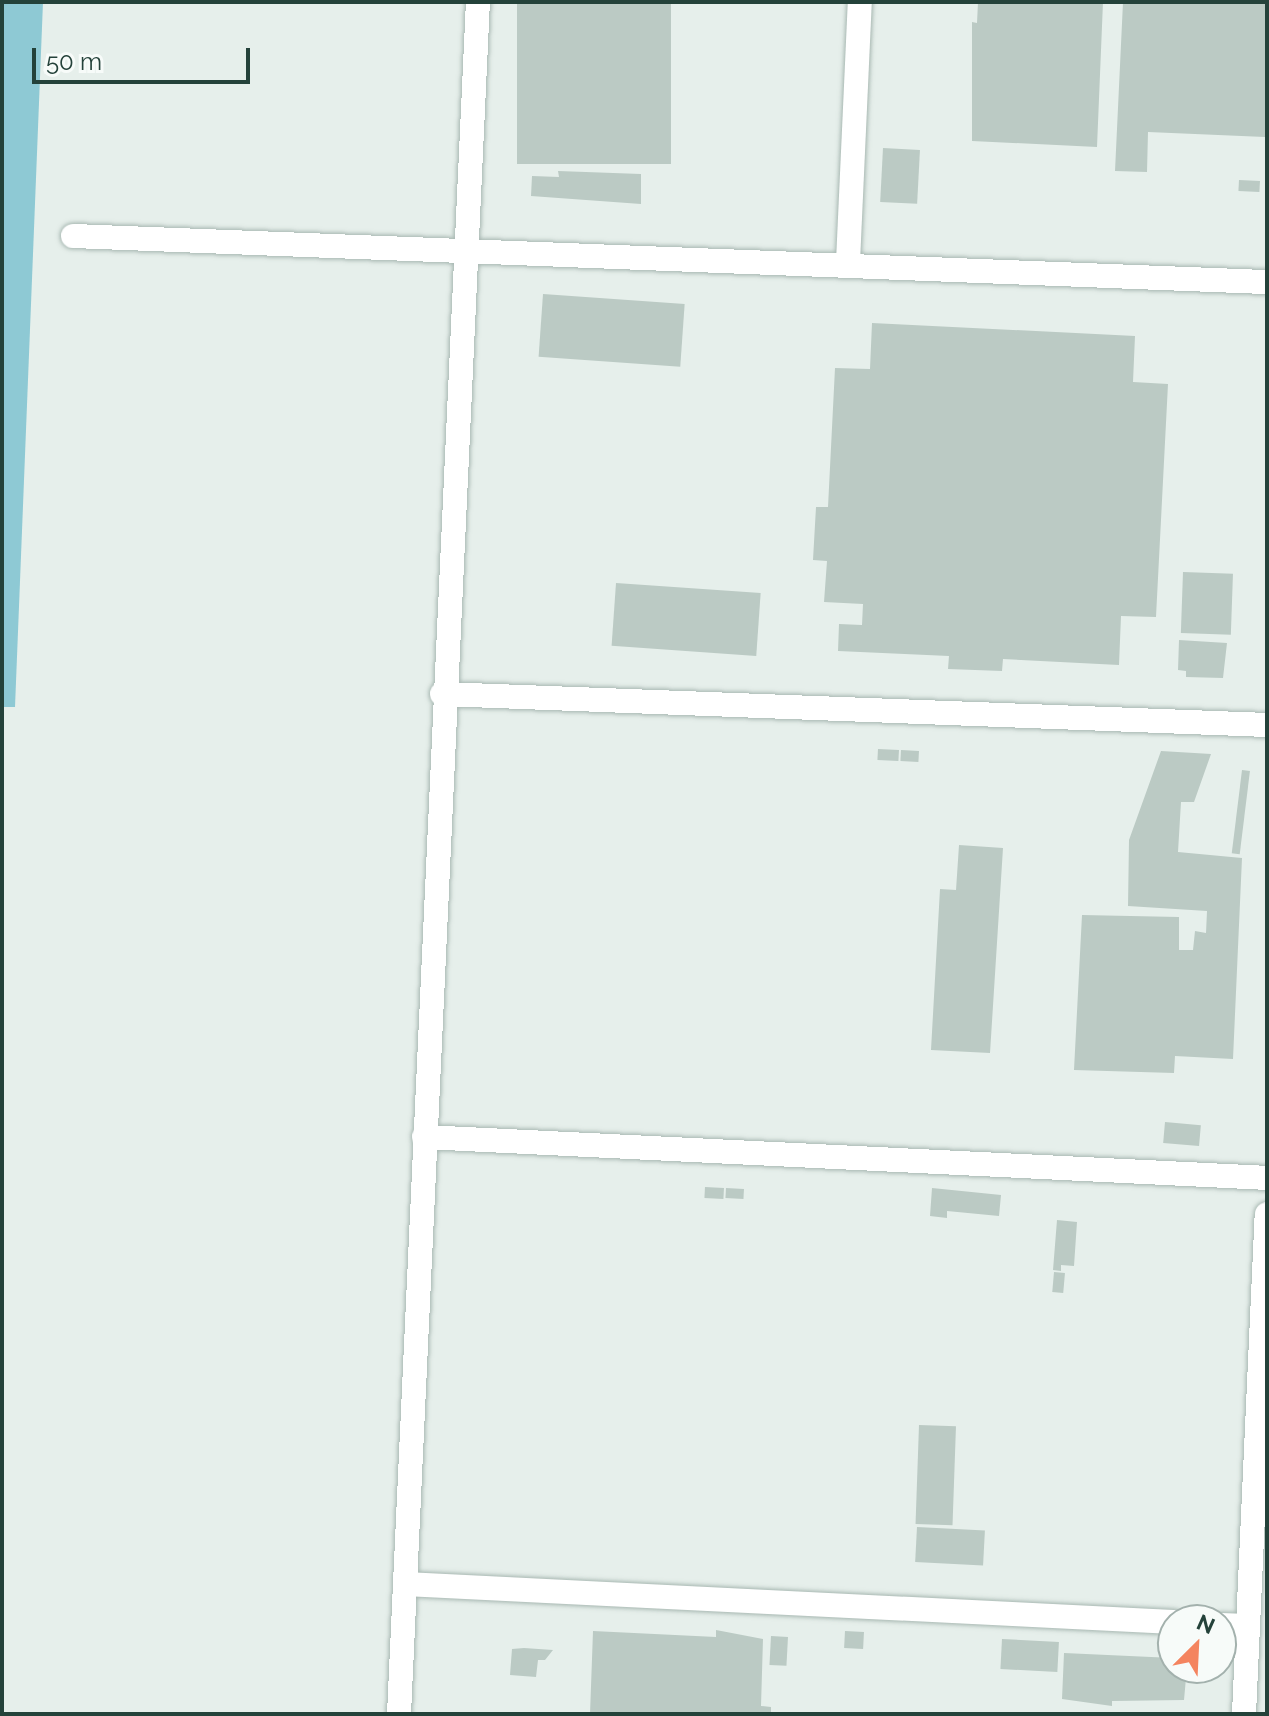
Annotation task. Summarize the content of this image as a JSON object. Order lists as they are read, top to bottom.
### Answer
{
  "scale_bar": "50 m",
  "north": "top right"
}
